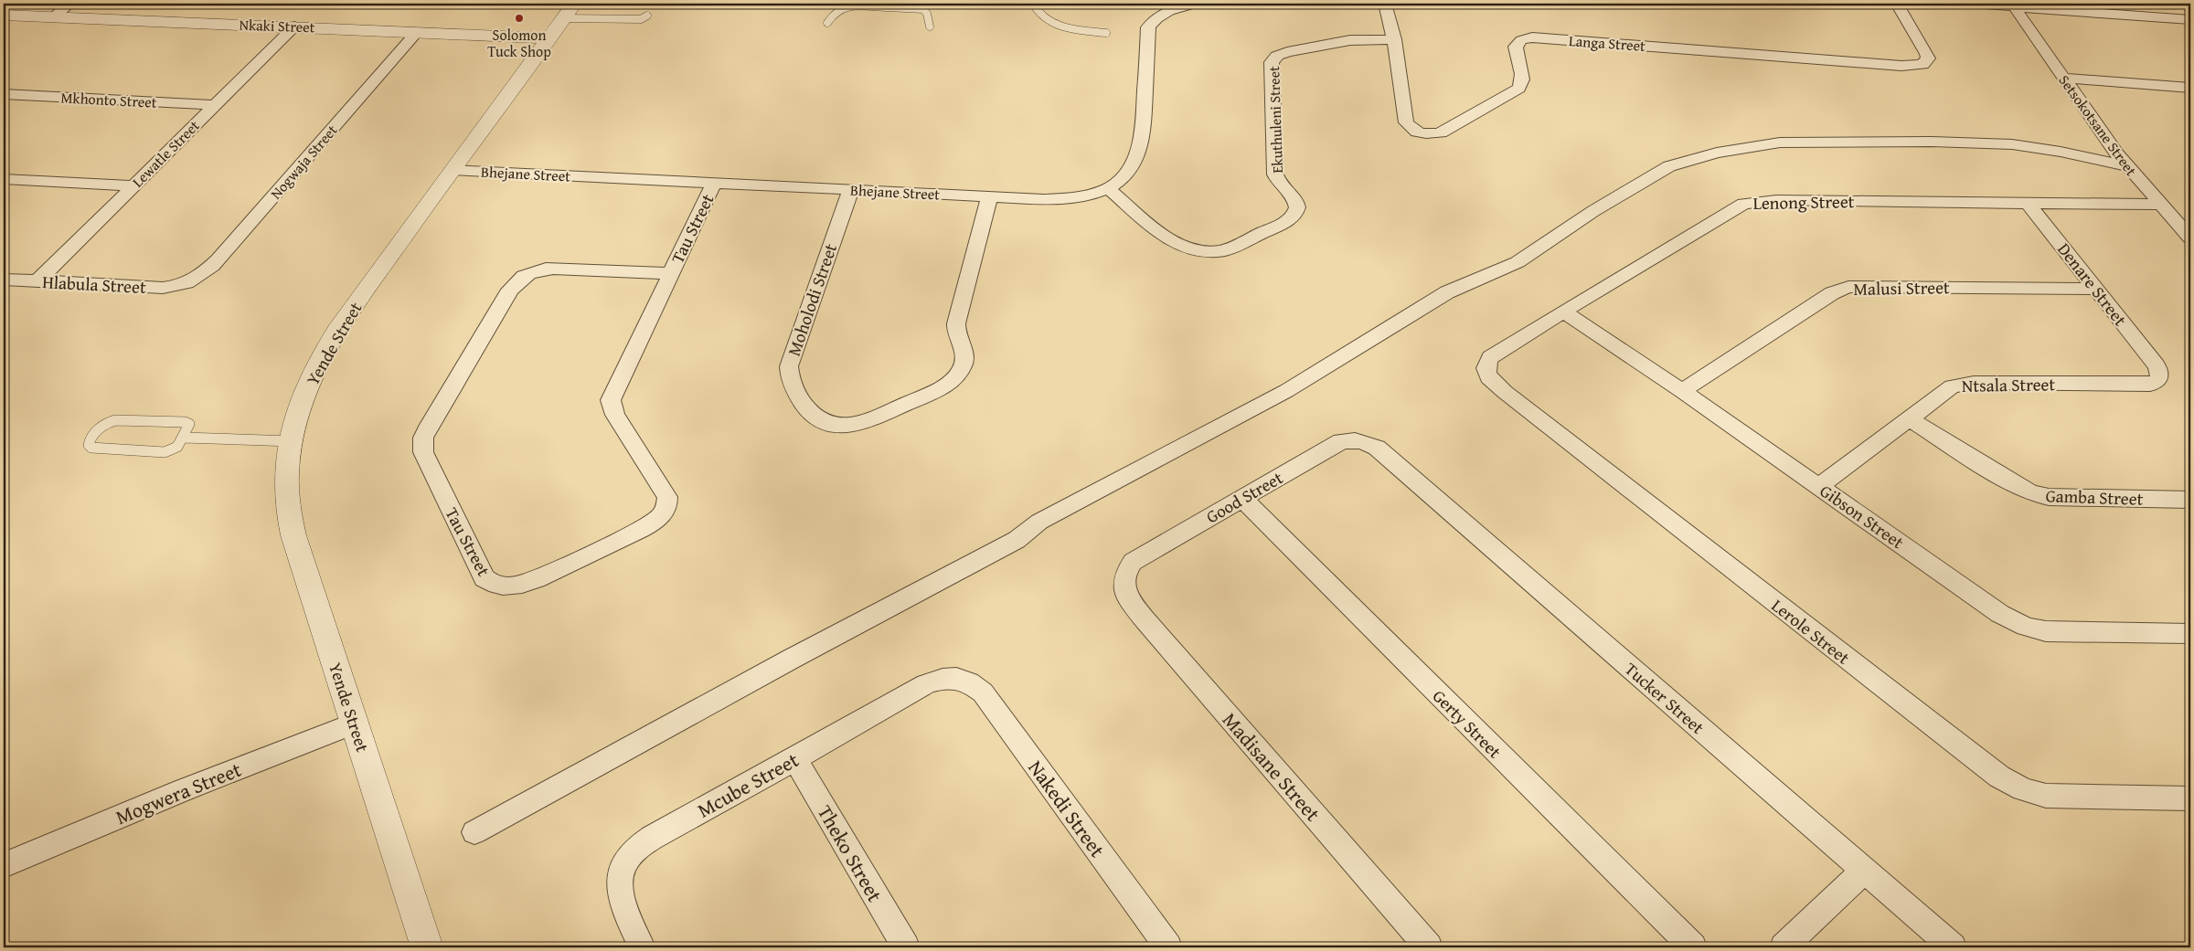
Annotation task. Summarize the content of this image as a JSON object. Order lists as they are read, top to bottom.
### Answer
{
  "streets": {
    "street": [
      "Nkaki Street",
      "Langa Street",
      "Mkhonto Street",
      "Ekuthuleni Street",
      "Setsokotsane Street",
      "Lewatle Street",
      "Nogwaja Street",
      "Bhejane Street",
      "Lenong Street",
      "Tau Street",
      "Hlabula Street",
      "Denare Street",
      "Malusi Street",
      "Moholodi Street",
      "Yende Street",
      "Ntsala Street",
      "Good Street",
      "Gamba Street",
      "Gibson Street",
      "Lerole Street",
      "Tucker Street",
      "Gerty Street",
      "Madisane Street",
      "Mcube Street",
      "Mogwera Street",
      "Nakedi Street",
      "Theko Street"
    ]
  },
  "crossings": [
    ["Nkaki Street", "Lewatle Street"],
    ["Nkaki Street", "Nogwaja Street"],
    ["Nkaki Street", "Yende Street"],
    ["Langa Street", "Ekuthuleni Street"],
    ["Mkhonto Street", "Lewatle Street"],
    ["Ekuthuleni Street", "Bhejane Street"],
    ["Setsokotsane Street", "Lenong Street"],
    ["Lewatle Street", "Hlabula Street"],
    ["Nogwaja Street", "Hlabula Street"],
    ["Bhejane Street", "Tau Street"],
    ["Bhejane Street", "Moholodi Street"],
    ["Bhejane Street", "Yende Street"],
    ["Lenong Street", "Denare Street"],
    ["Lenong Street", "Gibson Street"],
    ["Lenong Street", "Lerole Street"],
    ["Denare Street", "Malusi Street"],
    ["Denare Street", "Ntsala Street"],
    ["Malusi Street", "Gibson Street"],
    ["Yende Street", "Mogwera Street"],
    ["Ntsala Street", "Gamba Street"],
    ["Ntsala Street", "Gibson Street"],
    ["Good Street", "Tucker Street"],
    ["Good Street", "Gerty Street"],
    ["Good Street", "Madisane Street"],
    ["Mcube Street", "Nakedi Street"],
    ["Mcube Street", "Theko Street"]
  ],
  "places": ["Solomon Tuck Shop"]
}
